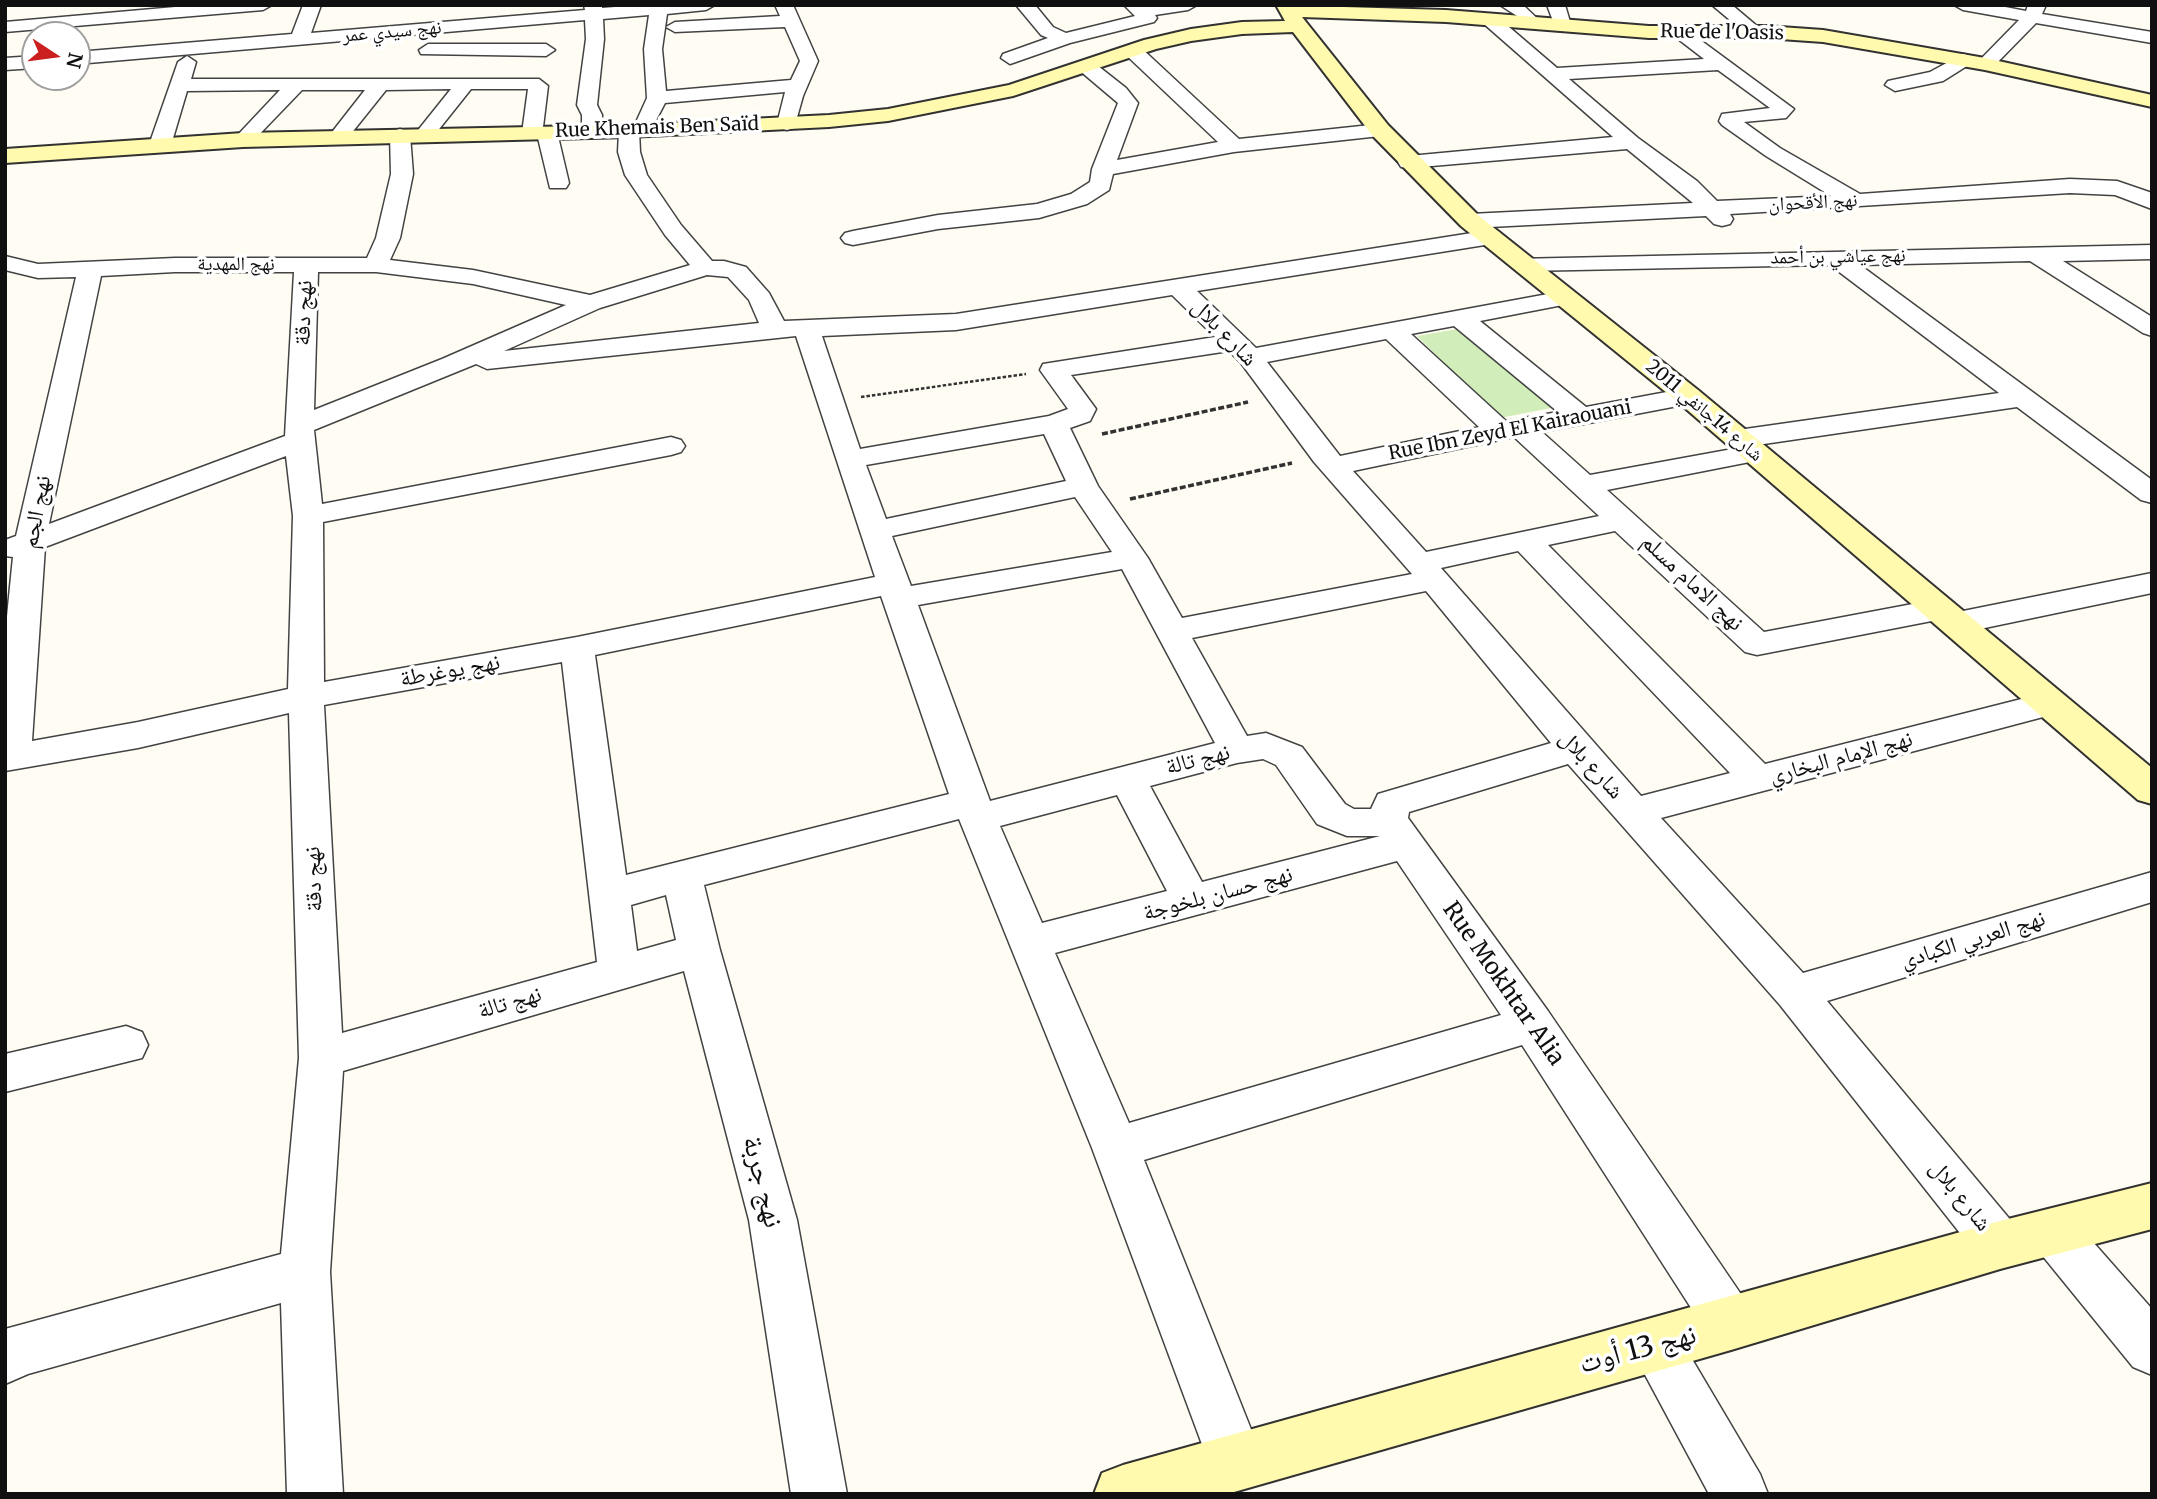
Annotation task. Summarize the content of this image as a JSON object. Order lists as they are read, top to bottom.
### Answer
{
  "streets": {
    "street": [
      "نهج سيدي عمر",
      "Rue de l'Oasis",
      "Rue Khemais Ben Saïd",
      "نهج الأقحوان",
      "نهج عياشي بن أحمد",
      "نهج المهدية",
      "نهج دقة",
      "شارع بلال",
      "شارع 14جانفي 2011",
      "Rue Ibn Zeyd El Kairaouani",
      "نهج الجم",
      "نهج الامام مسلم",
      "نهج يوغرطة",
      "نهج الإمام البخاري",
      "نهج تالة",
      "نهج حسان بلخوجة",
      "نهج العربي الكبادي",
      "Rue Mokhtar Alia",
      "نهج جربة",
      "نهج 13 أوت"
    ]
  },
  "crossings": [
    ["Rue de l'Oasis", "Rue Khemais Ben Saïd"],
    ["Rue de l'Oasis", "شارع 14جانفي 2011"],
    ["Rue Khemais Ben Saïd", "شارع 14جانفي 2011"],
    ["نهج الأقحوان", "شارع بلال"],
    ["نهج الأقحوان", "شارع 14جانفي 2011"],
    ["نهج عياشي بن أحمد", "شارع 14جانفي 2011"],
    ["نهج المهدية", "نهج دقة"],
    ["نهج المهدية", "نهج الجم"],
    ["نهج دقة", "نهج يوغرطة"],
    ["نهج دقة", "نهج تالة"],
    ["شارع بلال", "Rue Ibn Zeyd El Kairaouani"],
    ["شارع بلال", "نهج الإمام البخاري"],
    ["شارع بلال", "نهج العربي الكبادي"],
    ["شارع بلال", "نهج 13 أوت"],
    ["شارع 14جانفي 2011", "Rue Ibn Zeyd El Kairaouani"],
    ["شارع 14جانفي 2011", "نهج الامام مسلم"],
    ["شارع 14جانفي 2011", "نهج الإمام البخاري"],
    ["Rue Ibn Zeyd El Kairaouani", "نهج الامام مسلم"],
    ["نهج الجم", "نهج يوغرطة"],
    ["نهج تالة", "نهج حسان بلخوجة"],
    ["نهج تالة", "Rue Mokhtar Alia"],
    ["نهج تالة", "نهج جربة"],
    ["نهج حسان بلخوجة", "Rue Mokhtar Alia"],
    ["Rue Mokhtar Alia", "نهج 13 أوت"]
  ],
  "north": "right"
}
